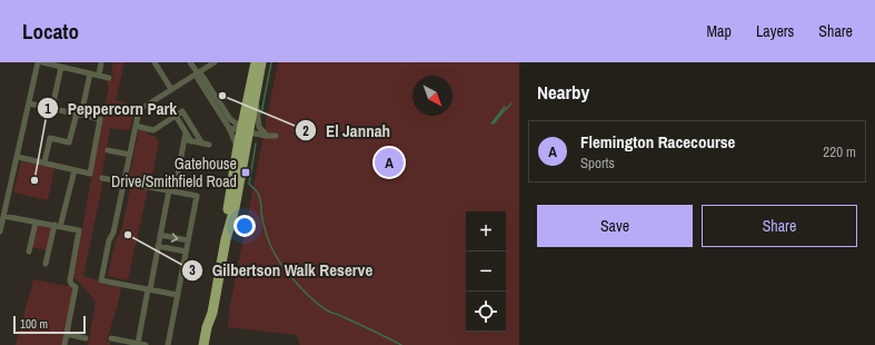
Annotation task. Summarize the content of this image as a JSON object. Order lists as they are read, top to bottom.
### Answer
{
  "places": {
    "other": ["El Jannah", "Peppercorn Park", "Gilbertson Walk Reserve"],
    "transit": ["Gatehouse Drive/Smithfield Road"]
  },
  "scale_bar": "100 m",
  "north": "bottom right",
  "page": {
    "header": "Locato",
    "nav": ["Map", "Layers", "Share"],
    "heading": "Nearby",
    "list": [
      {
        "mark": "A",
        "name": "Flemington Racecourse",
        "note": "Sports",
        "value": "220 m"
      }
    ],
    "pins": "A",
    "buttons": ["Save", "Share"],
    "map_buttons": ["+", "−"],
    "scale": "100 m"
  }
}
